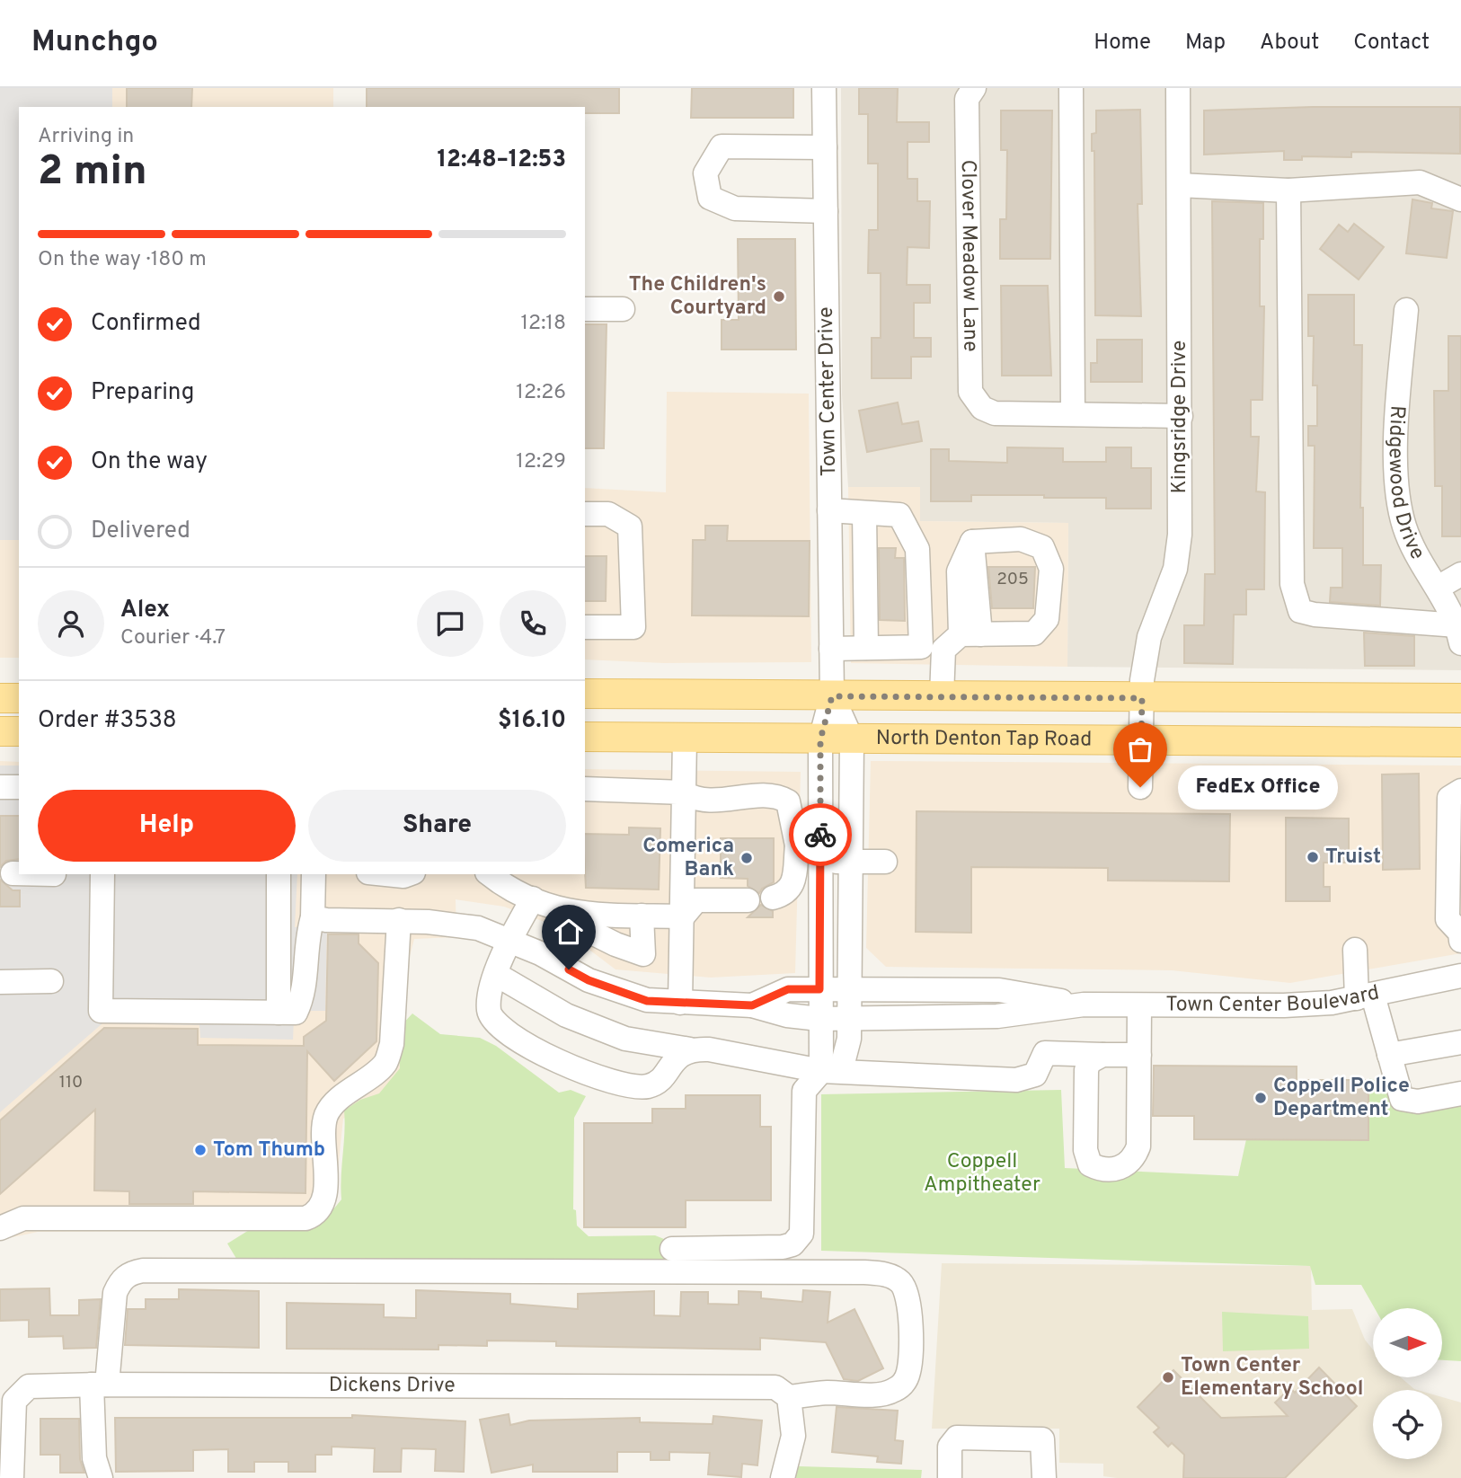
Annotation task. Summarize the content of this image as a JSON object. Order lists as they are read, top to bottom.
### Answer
{
  "streets": {
    "main road": ["North Denton Tap Road"],
    "street": [
      "Clover Meadow Lane",
      "Town Center Drive",
      "Kingsridge Drive",
      "Ridgewood Drive",
      "Town Center Boulevard",
      "Dickens Drive"
    ]
  },
  "crossings": [
    ["Town Center Drive", "North Denton Tap Road"],
    ["Town Center Drive", "Town Center Boulevard"],
    ["Kingsridge Drive", "North Denton Tap Road"]
  ],
  "parks": ["Coppell Ampitheater"],
  "places": [
    "The Children's Courtyard",
    "FedEx Office",
    "Truist",
    "Comerica Bank",
    "Coppell Police Department",
    "Tom Thumb",
    "Town Center Elementary School"
  ],
  "house_numbers": ["205", "110"],
  "north": "right",
  "page": {
    "header": "Munchgo",
    "nav": [
      "Home",
      "Map",
      "About",
      "Contact"
    ],
    "heading": ["2 min", "Arriving in", "12:48–12:53"],
    "panel": [
      "Alex",
      "Courier · 4.7",
      "Order #3538",
      "$16.10"
    ],
    "bar": "On the way · 180 m",
    "list": [
      ["Confirmed", "12:18"],
      ["Preparing", "12:26"],
      ["On the way", "12:29"],
      "Delivered"
    ],
    "bubble": "FedEx Office",
    "buttons": ["Help", "Share"]
  }
}
